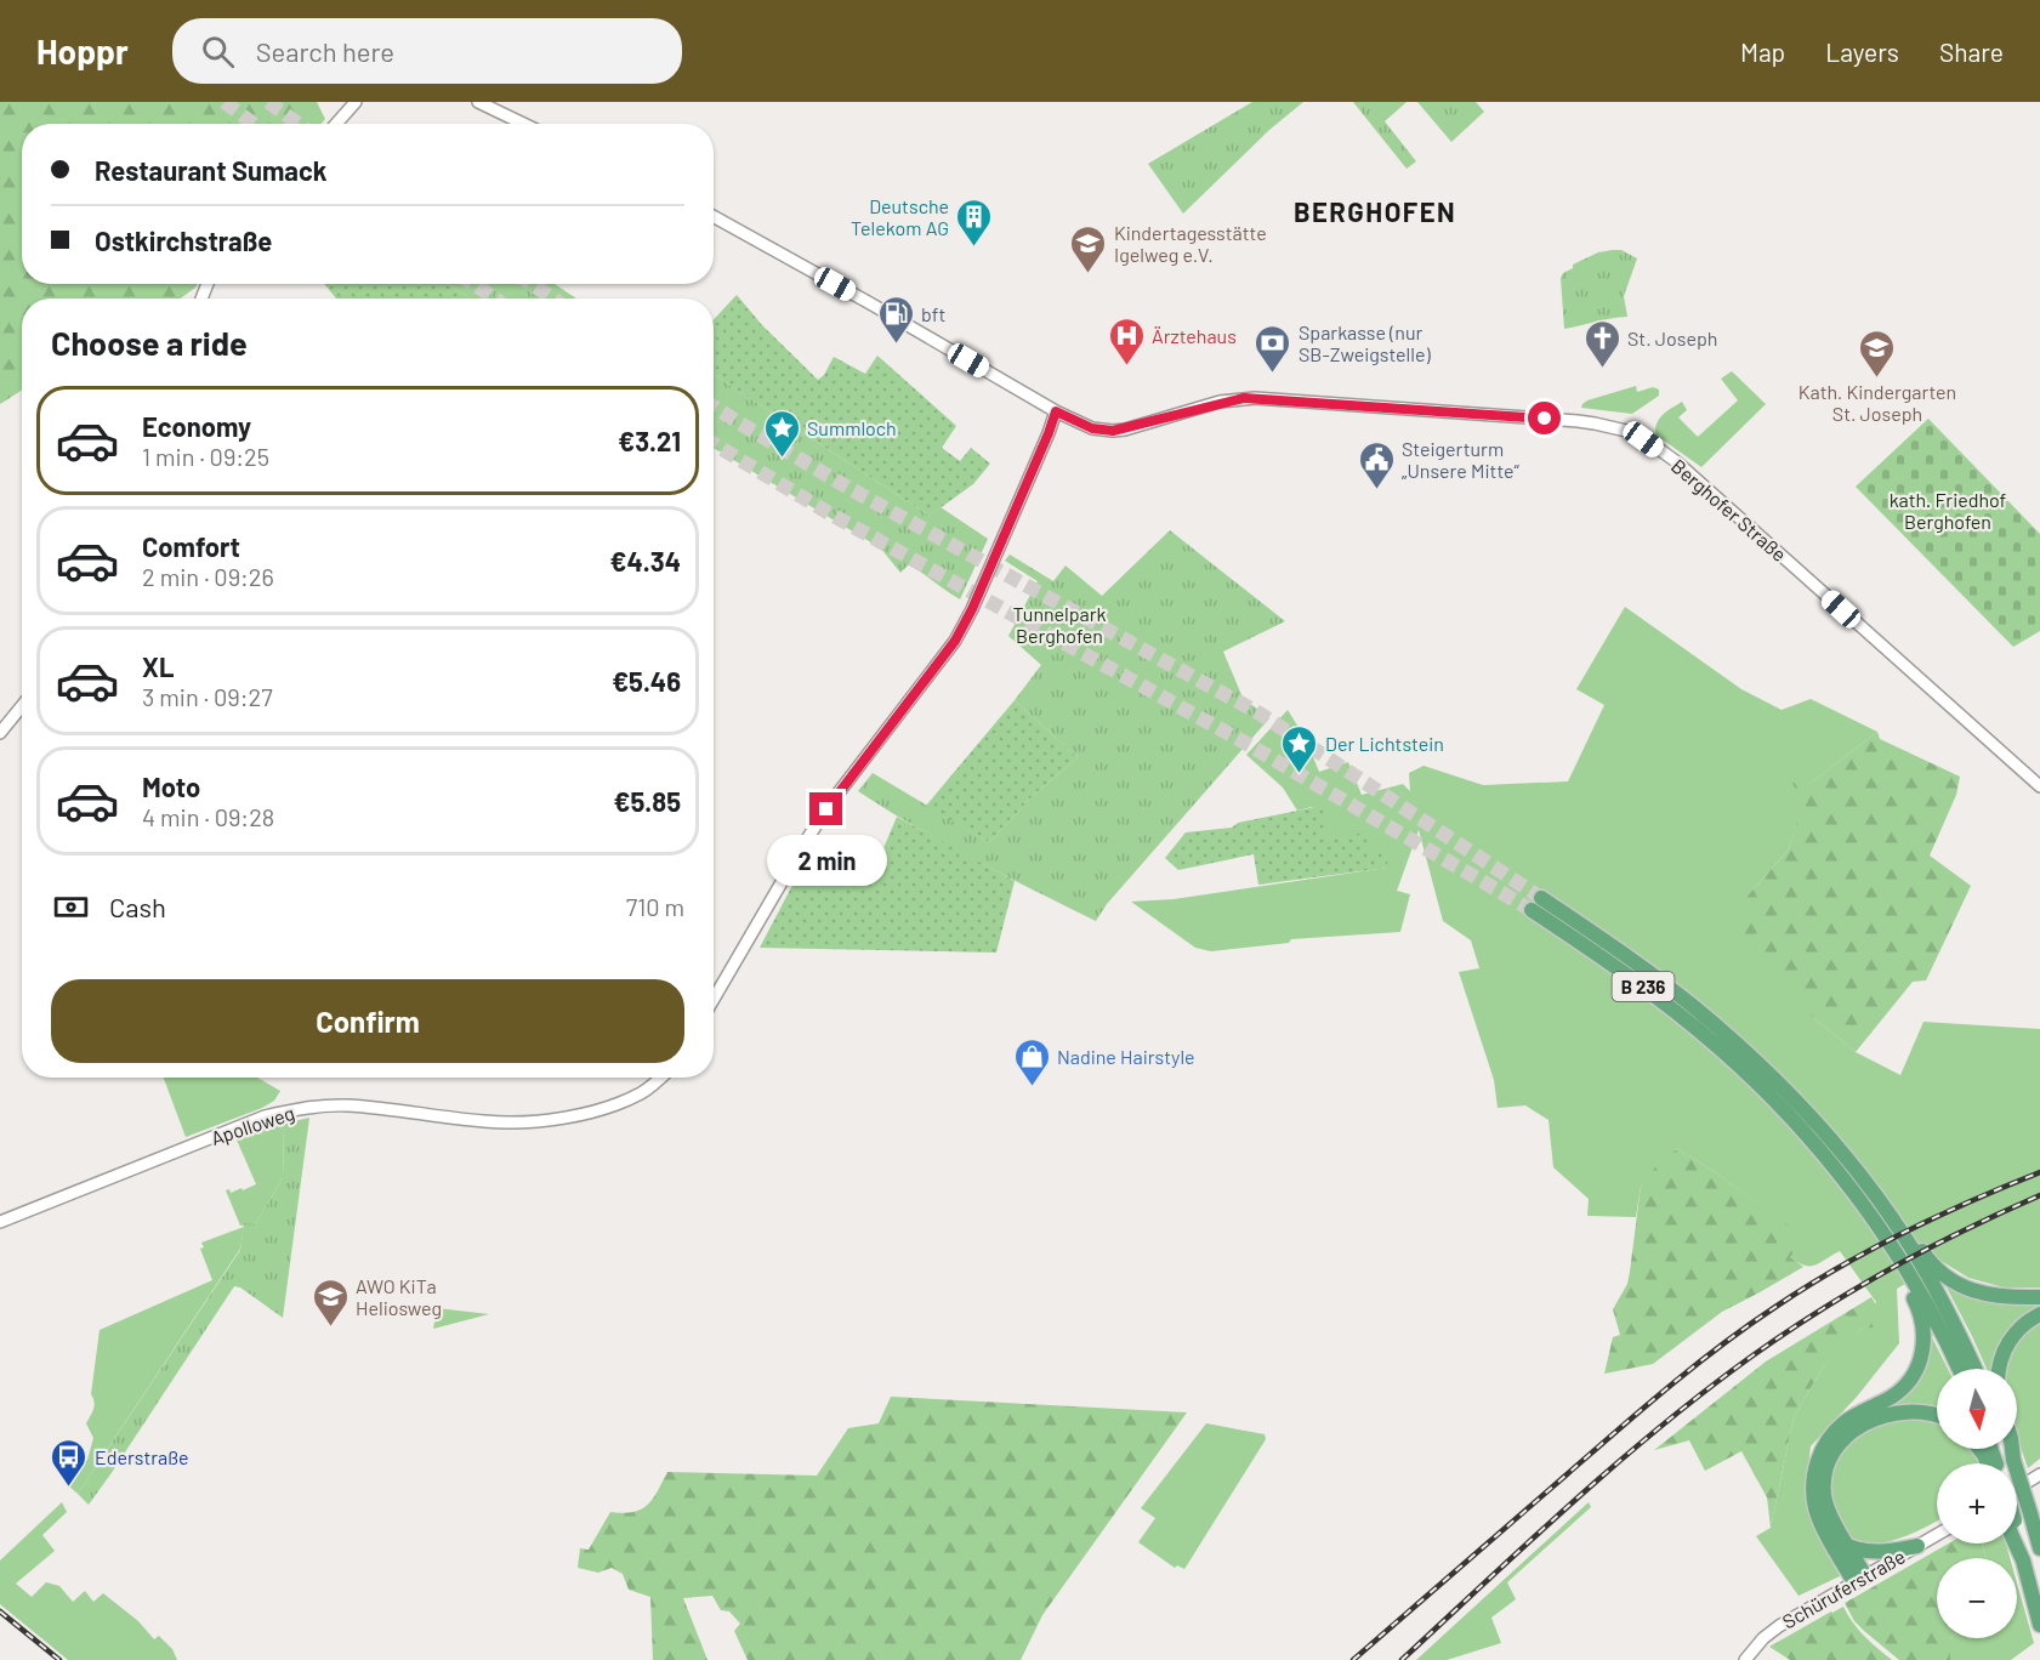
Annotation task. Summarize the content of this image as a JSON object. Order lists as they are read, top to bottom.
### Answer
{
  "streets": {
    "highway": ["B 236"],
    "street": ["Berghofer Straße", "Apolloweg", "Schüruferstraße"]
  },
  "districts": ["BERGHOFEN"],
  "parks": ["kath. Friedhof Berghofen", "Tunnelpark Berghofen"],
  "places": {
    "building": ["Deutsche Telekom AG"],
    "school or university": ["Kindertagesstätte Igelweg e.V.", "Kath. Kindergarten St. Joseph", "AWO KiTa Heliosweg"],
    "fuel station": ["bft"],
    "hospital": ["Ärztehaus"],
    "church": ["St. Joseph"],
    "bank": ["Sparkasse (nur SB-Zweigstelle)"],
    "place": ["Summloch", "Der Lichtstein"],
    "public building": ["Steigerturm „Unsere Mitte“"],
    "shop": ["Nadine Hairstyle"],
    "bus stop": ["Ederstraße"]
  },
  "north": "bottom",
  "page": {
    "header": "Hoppr",
    "search": "Search here",
    "nav": ["Map", "Layers", "Share"],
    "banner": ["Restaurant Sumack", "Ostkirchstraße"],
    "heading": "Choose a ride",
    "list": [
      {
        "name": "Economy",
        "note": "1 min · 09:25",
        "value": "€3.21"
      },
      {
        "name": "Comfort",
        "note": "2 min · 09:26",
        "value": "€4.34"
      },
      {
        "name": "XL",
        "note": "3 min · 09:27",
        "value": "€5.46"
      },
      {
        "name": "Moto",
        "note": "4 min · 09:28",
        "value": "€5.85"
      }
    ],
    "bubble": "2 min",
    "pay": ["Cash", "710 m"],
    "buttons": "Confirm",
    "map_buttons": ["+", "−"]
  }
}
